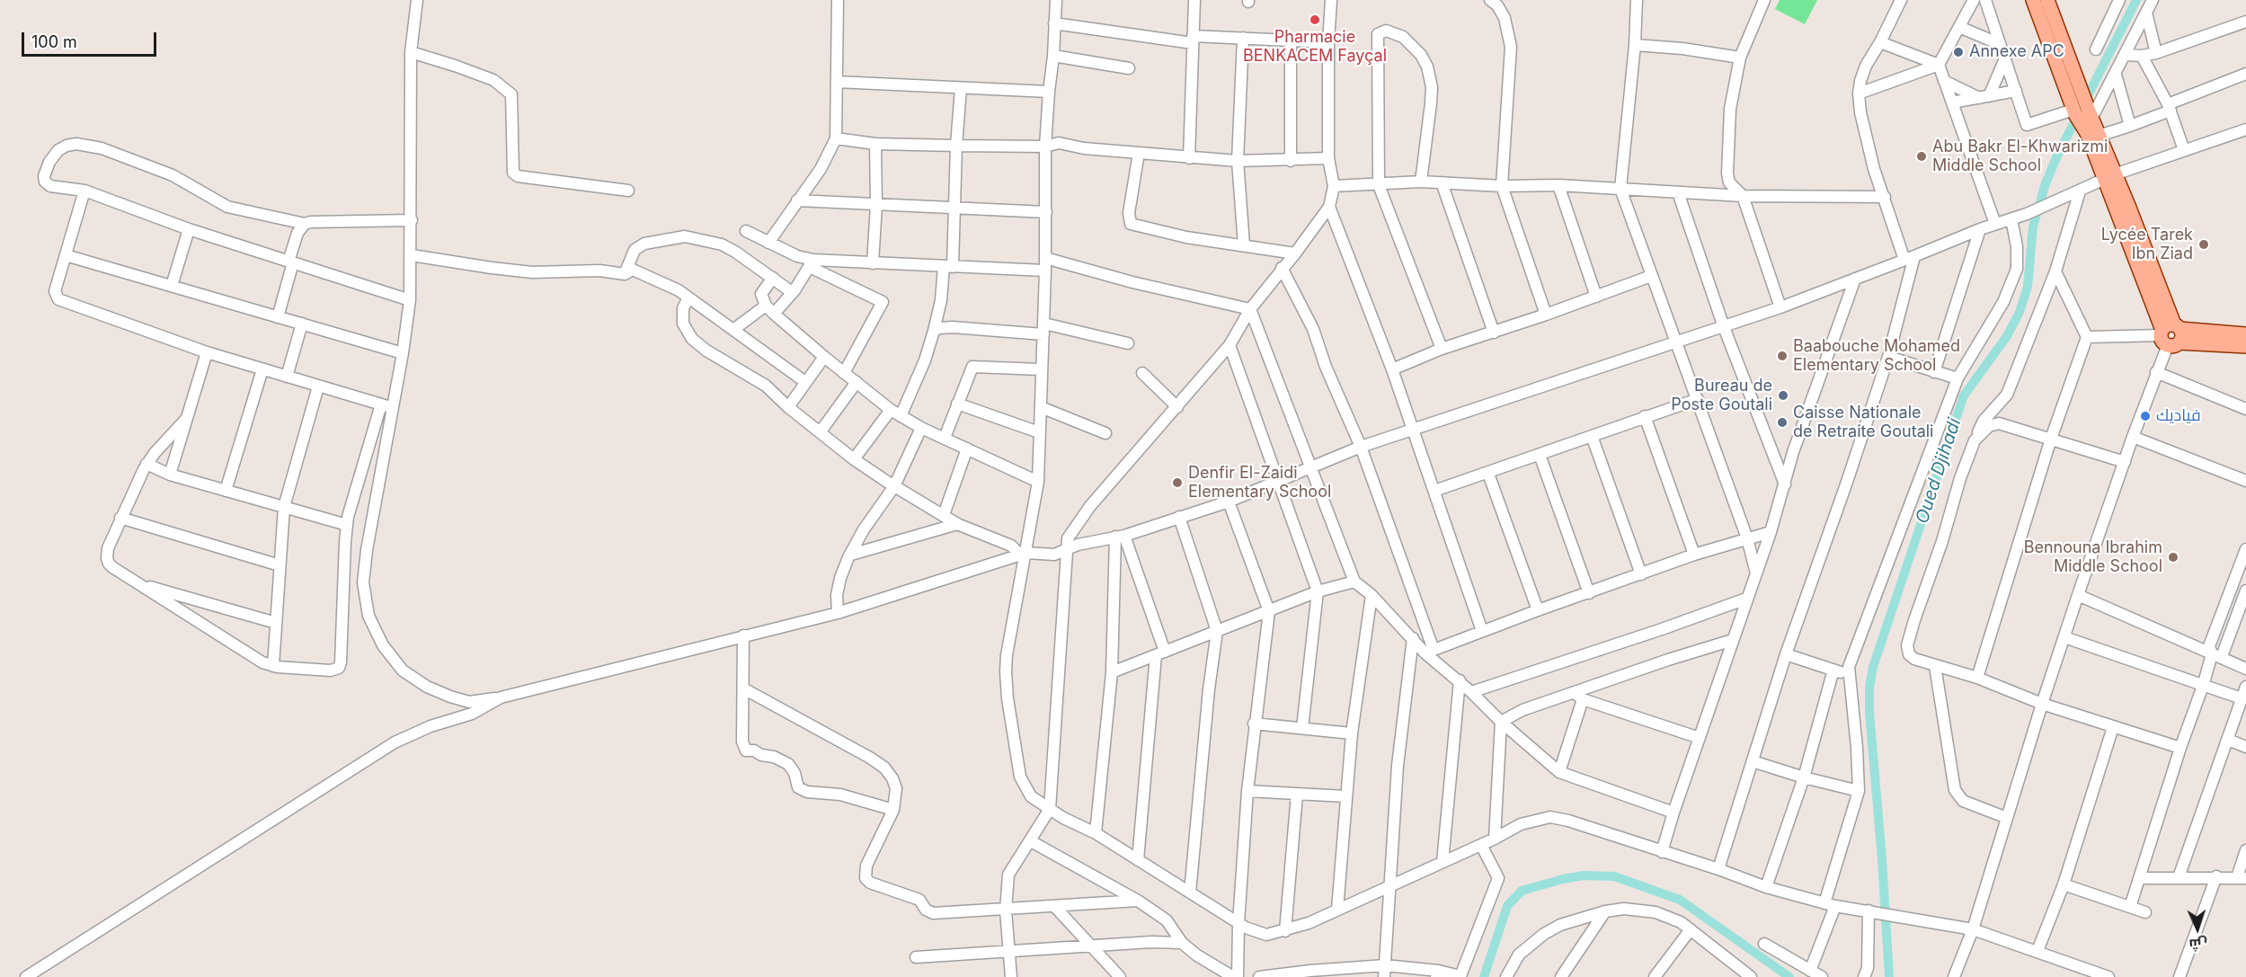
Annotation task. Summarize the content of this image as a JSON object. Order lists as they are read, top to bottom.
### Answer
{
  "water": ["Oued Djihadi"],
  "places": [
    "Pharmacie BENKACEM Fayçal",
    "Annexe APC",
    "Abu Bakr El-Khwarizmi Middle School",
    "Lycée Tarek Ibn Ziad",
    "Baabouche Mohamed Elementary School",
    "Bureau de Poste Goutali",
    "فياديك",
    "Caisse Nationale de Retraite Goutali",
    "Denfir El-Zaidi Elementary School",
    "Bennouna Ibrahim Middle School"
  ],
  "scale_bar": "100 m",
  "north": "bottom"
}
